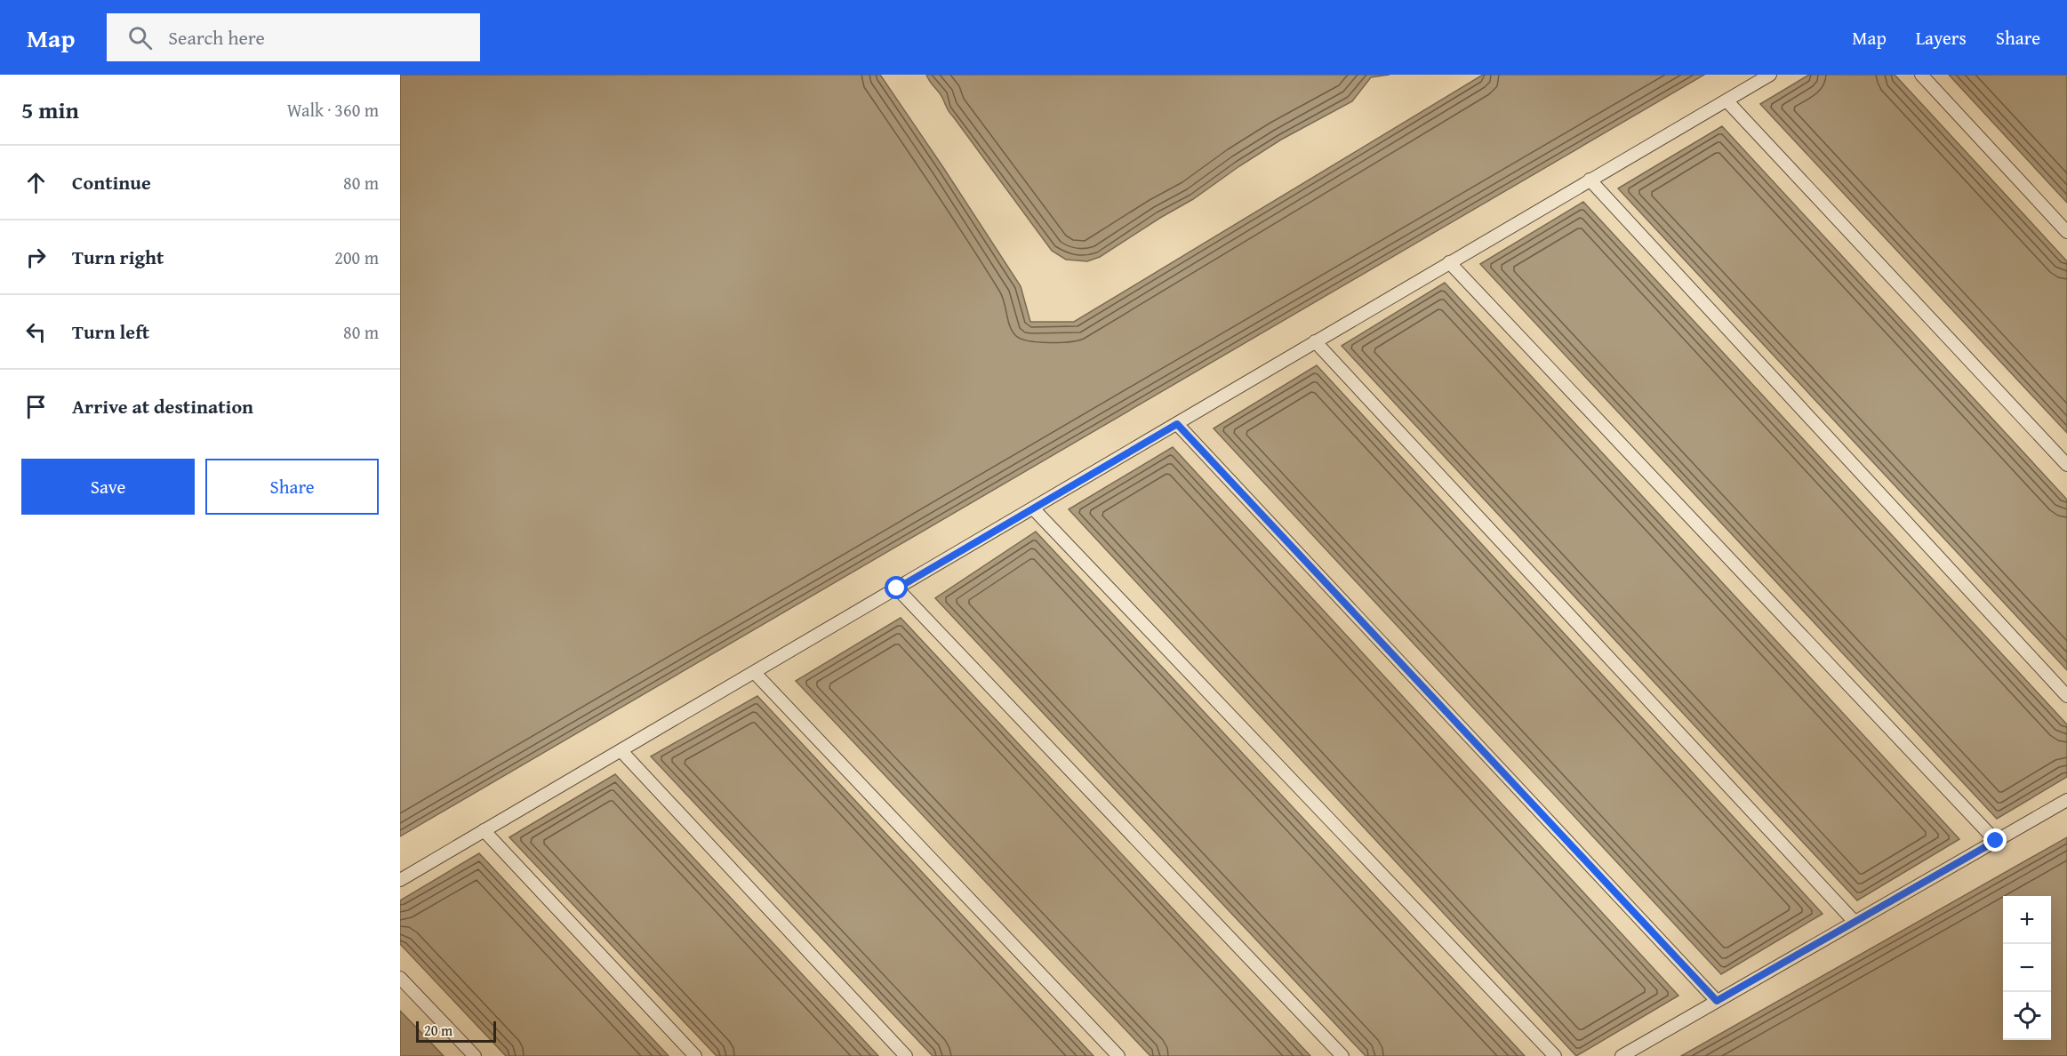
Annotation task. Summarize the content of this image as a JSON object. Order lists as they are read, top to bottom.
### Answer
{
  "scale_bar": "20 m",
  "page": {
    "header": "Map",
    "search": "Search here",
    "nav": ["Map", "Layers", "Share"],
    "heading": ["5 min", "Walk · 360 m"],
    "list": [
      ["Continue", "80 m"],
      ["Turn right", "200 m"],
      ["Turn left", "80 m"],
      "Arrive at destination"
    ],
    "buttons": ["Save", "Share"],
    "map_buttons": ["+", "−"],
    "scale": "20 m"
  }
}
